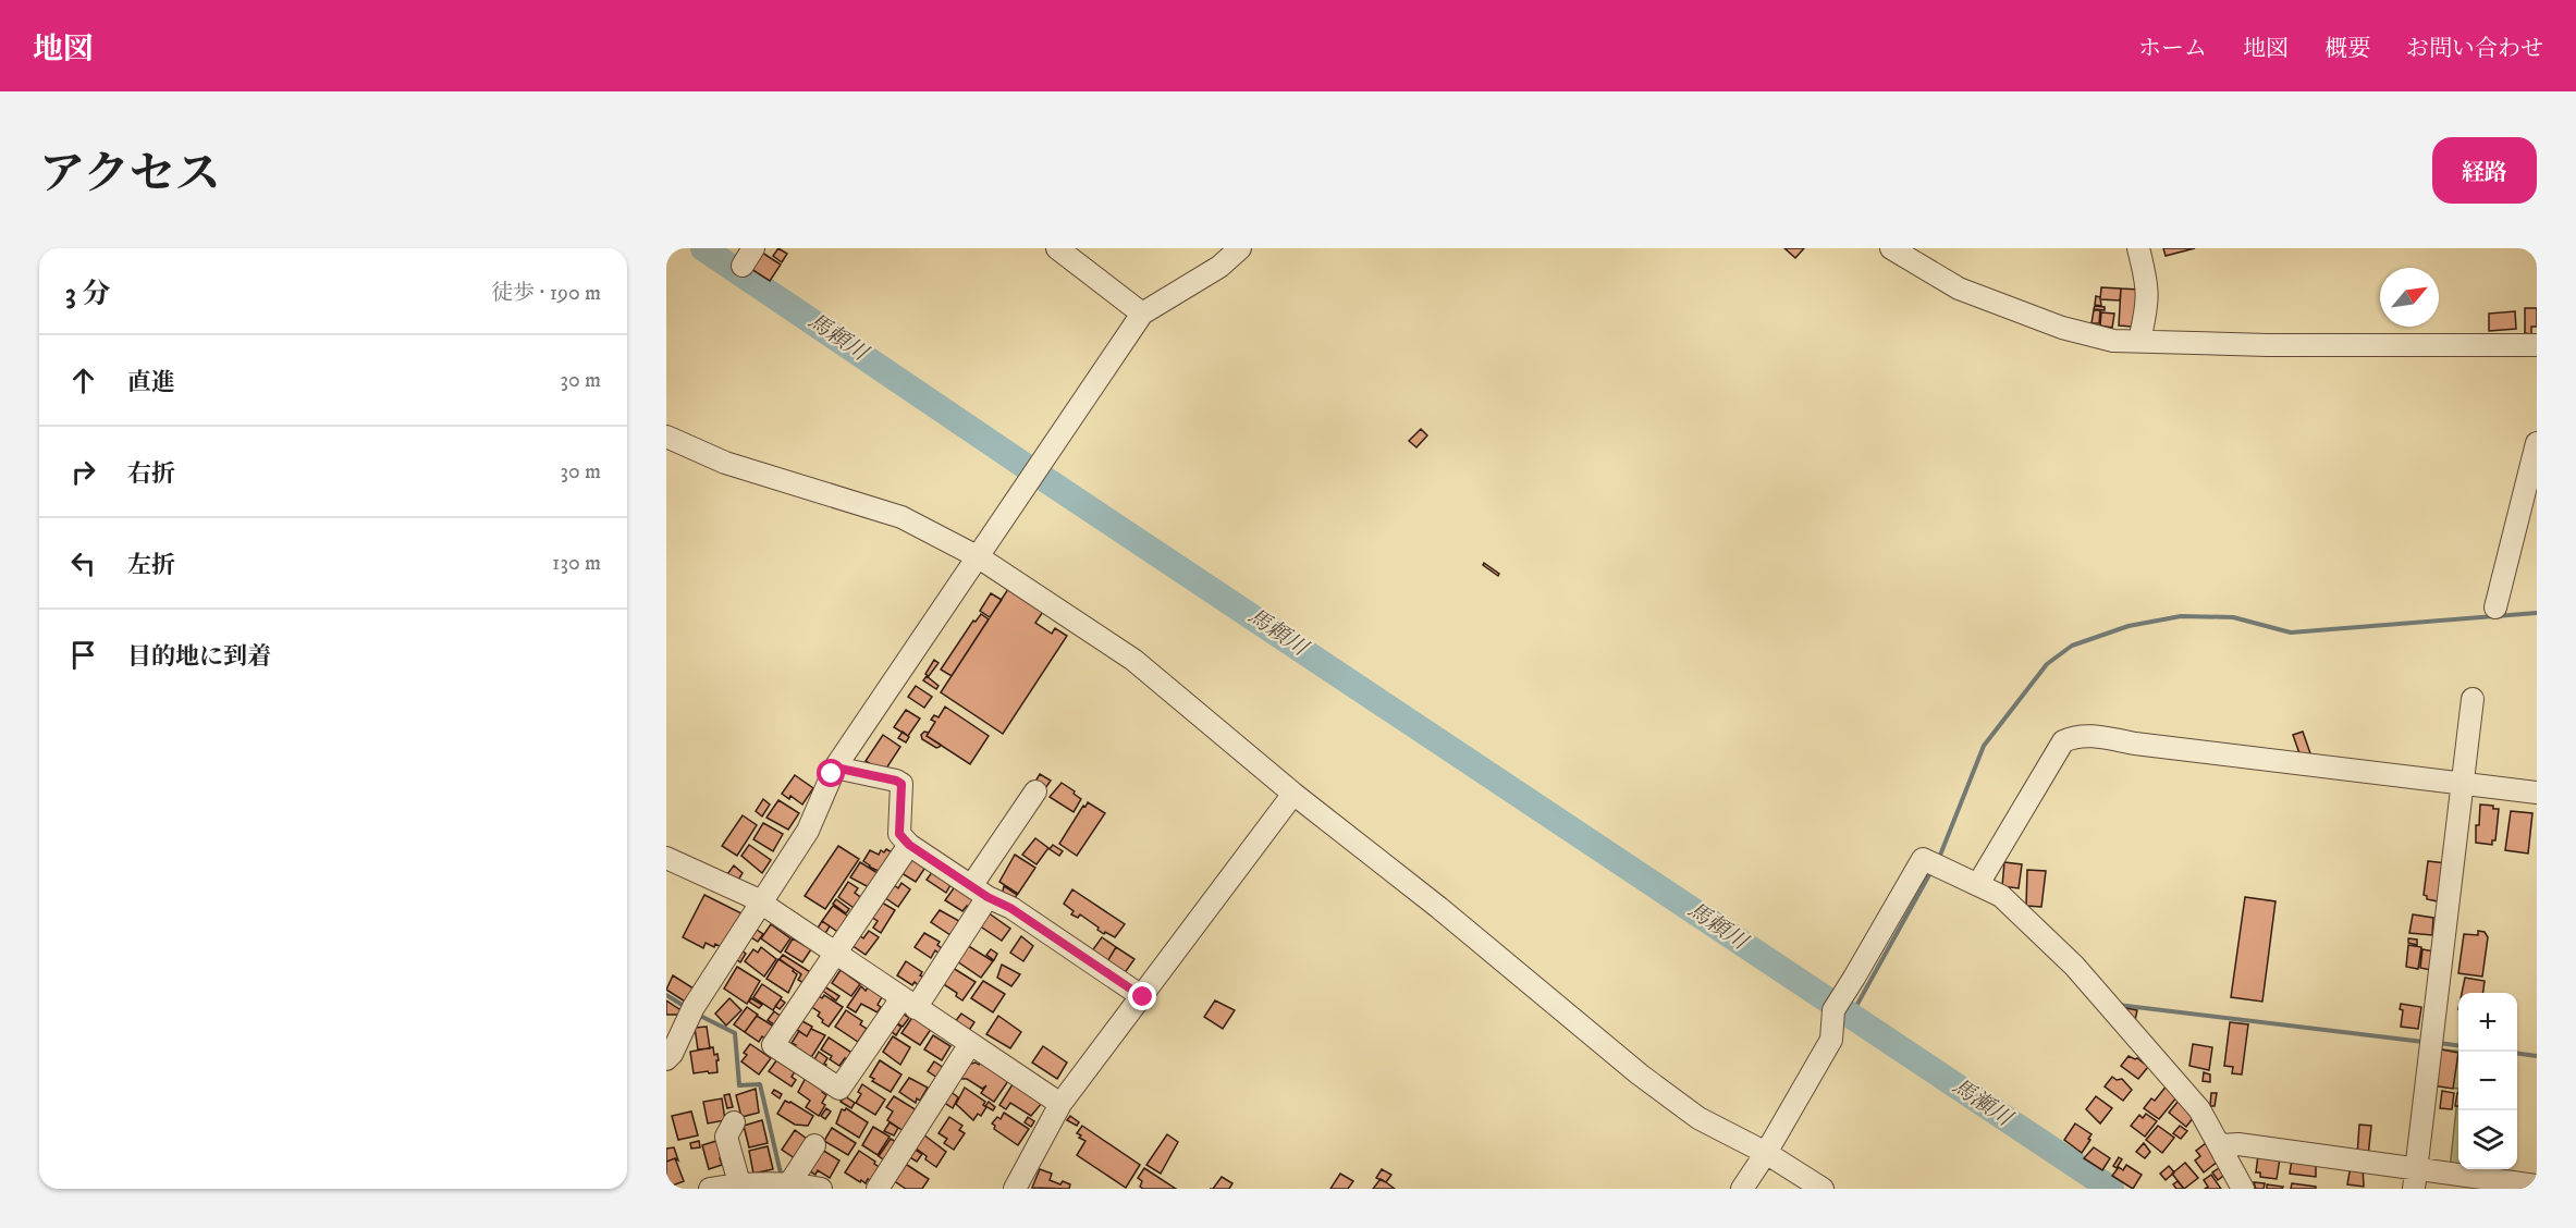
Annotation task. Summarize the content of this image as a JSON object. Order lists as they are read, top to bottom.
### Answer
{
  "water": ["馬頼川", "馬瀬川"],
  "north": "top right",
  "page": {
    "header": "地図",
    "nav": [
      "ホーム",
      "地図",
      "概要",
      "お問い合わせ"
    ],
    "title": "アクセス",
    "buttons": "経路",
    "heading": ["3 分", "徒歩 · 190 m"],
    "list": [
      ["直進", "30 m"],
      ["右折", "30 m"],
      ["左折", "130 m"],
      "目的地に到着"
    ],
    "map_buttons": ["+", "−"]
  }
}
